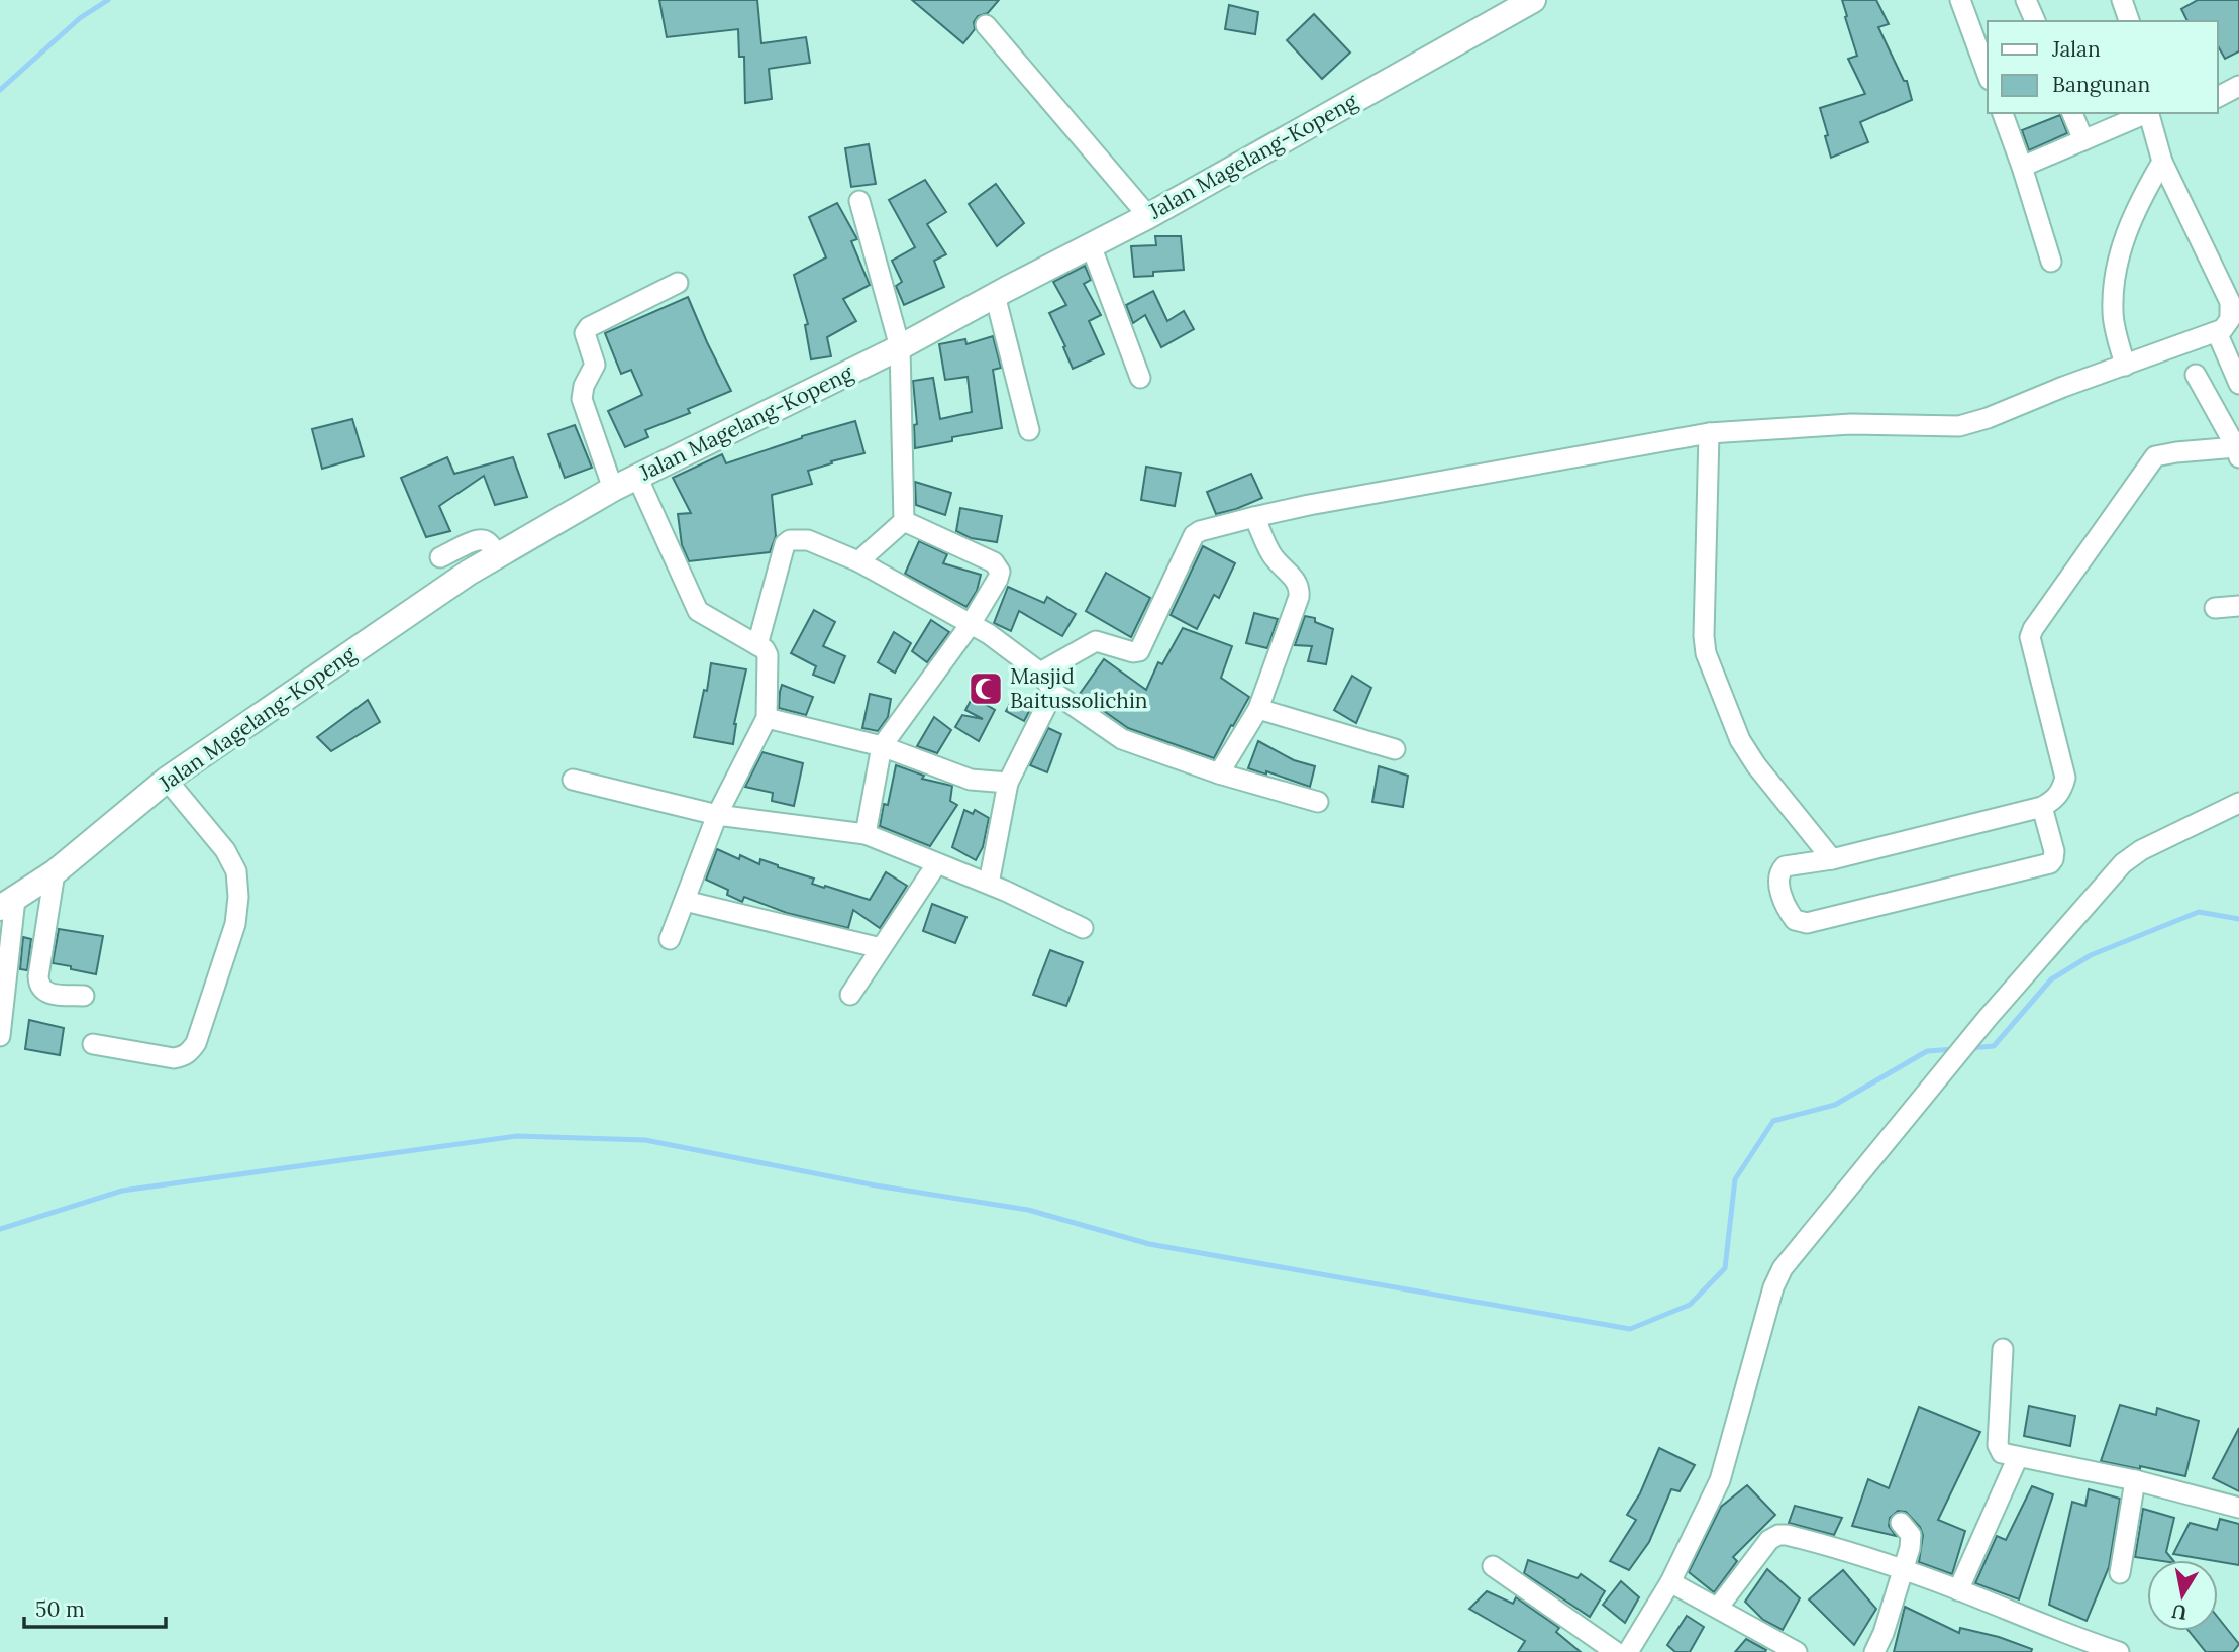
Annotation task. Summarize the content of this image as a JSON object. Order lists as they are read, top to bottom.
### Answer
{
  "streets": {
    "main road": ["Jalan Magelang-Kopeng"]
  },
  "places": {
    "mosque": ["Masjid Baitussolichin"]
  },
  "legend": ["Jalan", "Bangunan"],
  "scale_bar": "50 m",
  "north": "bottom"
}
